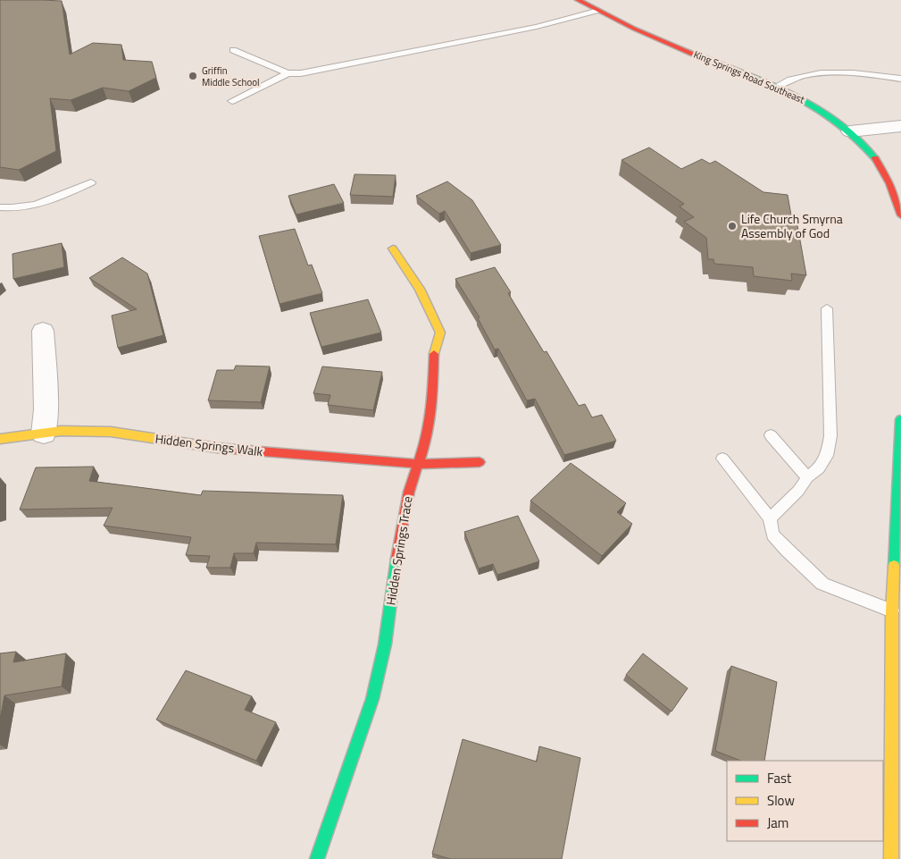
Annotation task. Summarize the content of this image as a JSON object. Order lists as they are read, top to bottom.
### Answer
{
  "streets": {
    "street": ["King Springs Road Southeast", "Hidden Springs Walk", "Hidden Springs Trace"]
  },
  "crossings": [
    ["Hidden Springs Walk", "Hidden Springs Trace"]
  ],
  "places": ["Griffin Middle School", "Life Church Smyrna Assembly of God"],
  "legend": ["Fast", "Slow", "Jam"]
}
